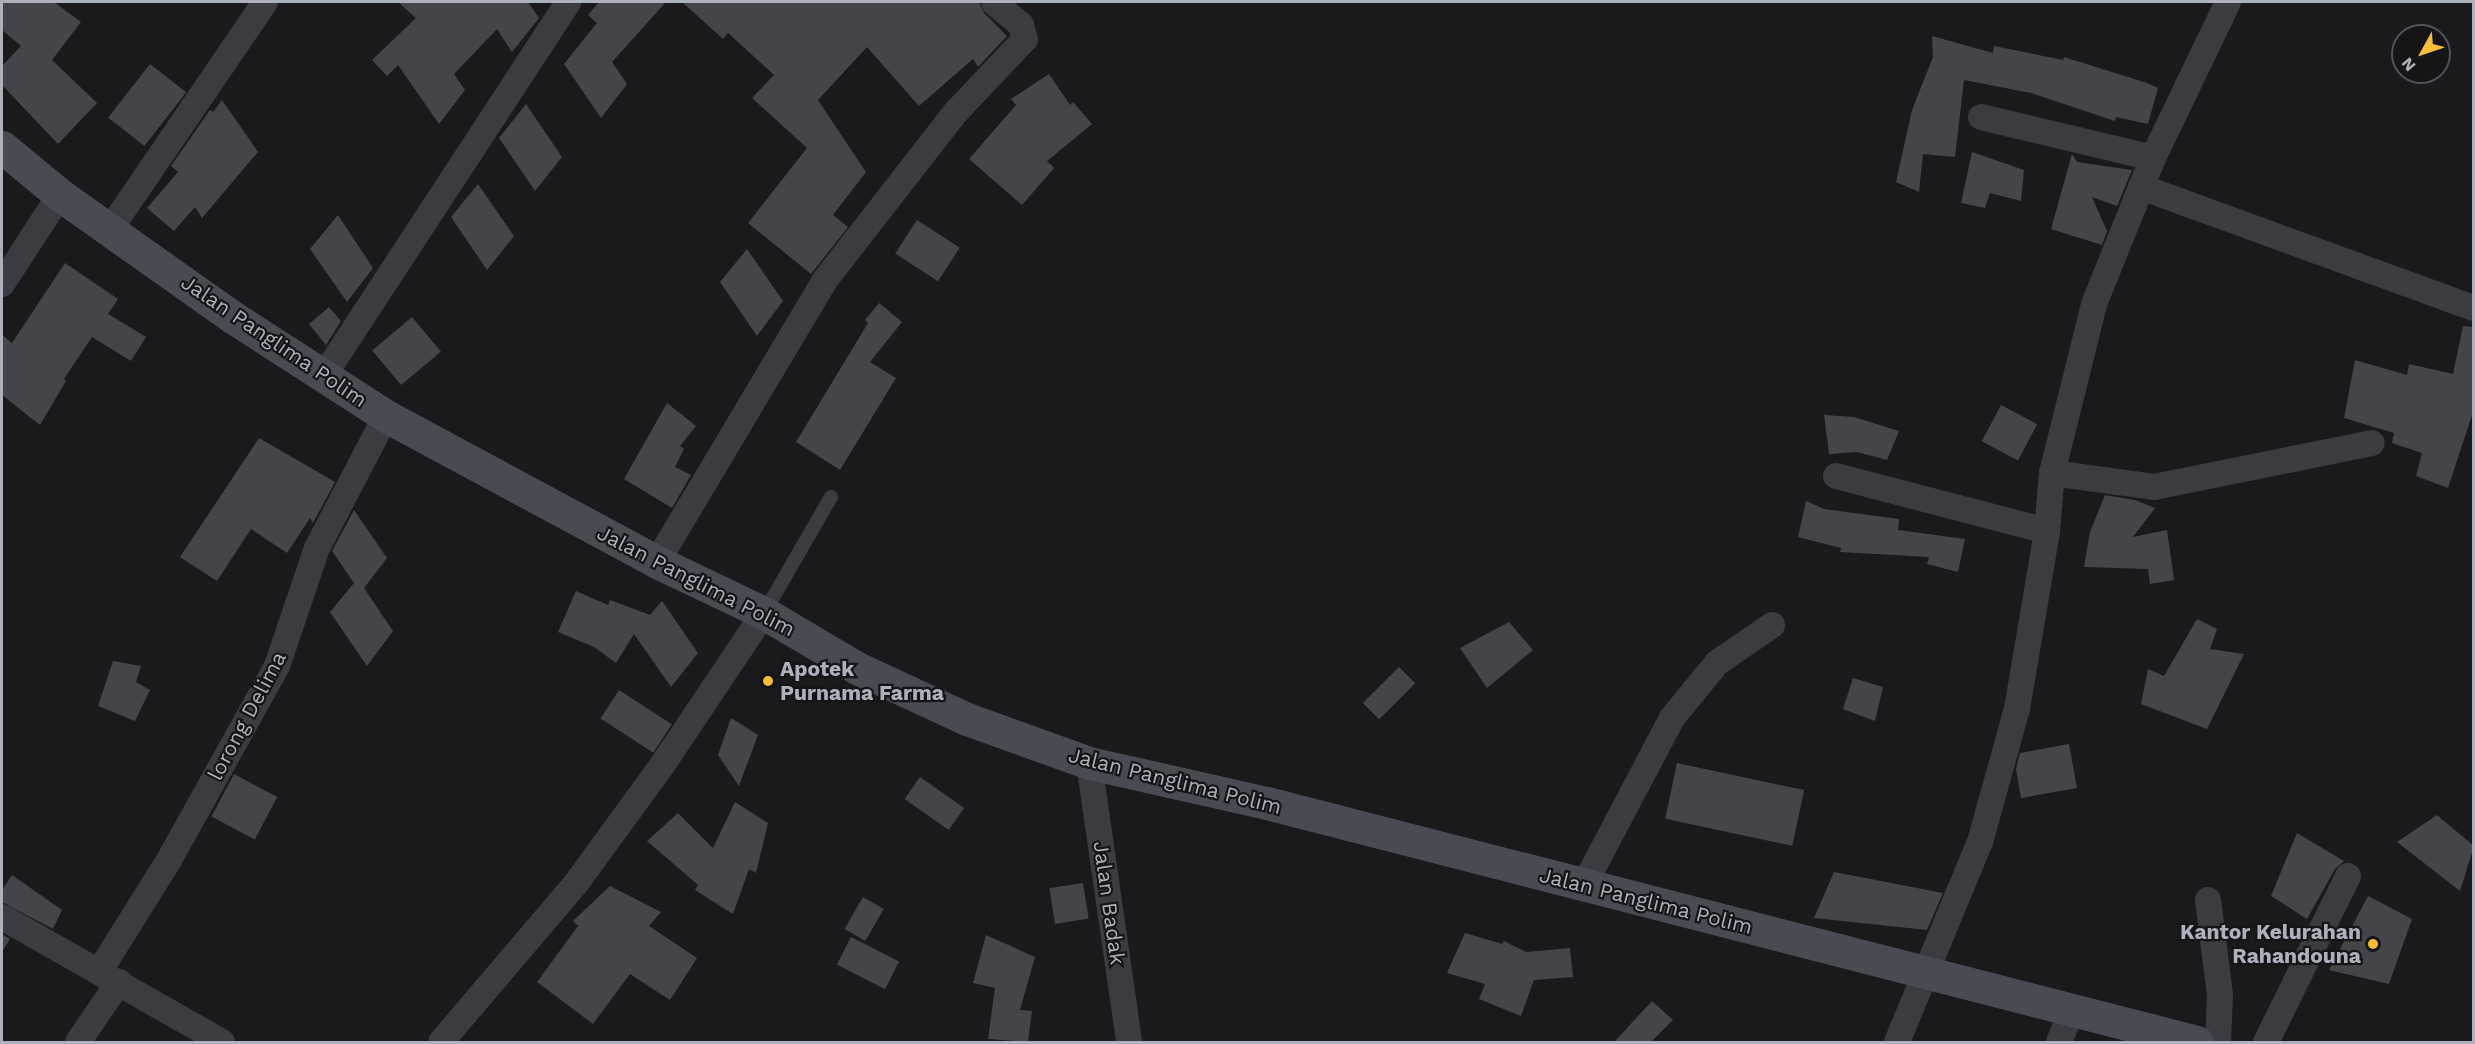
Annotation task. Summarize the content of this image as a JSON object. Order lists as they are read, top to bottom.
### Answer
{
  "streets": {
    "street": ["Jalan Panglima Polim", "lorong Delima", "Jalan Badak"]
  },
  "crossings": [
    ["Jalan Panglima Polim", "lorong Delima"],
    ["Jalan Panglima Polim", "Jalan Badak"]
  ],
  "places": ["Apotek Purnama Farma", "Kantor Kelurahan Rahandouna"],
  "north": "bottom left"
}
